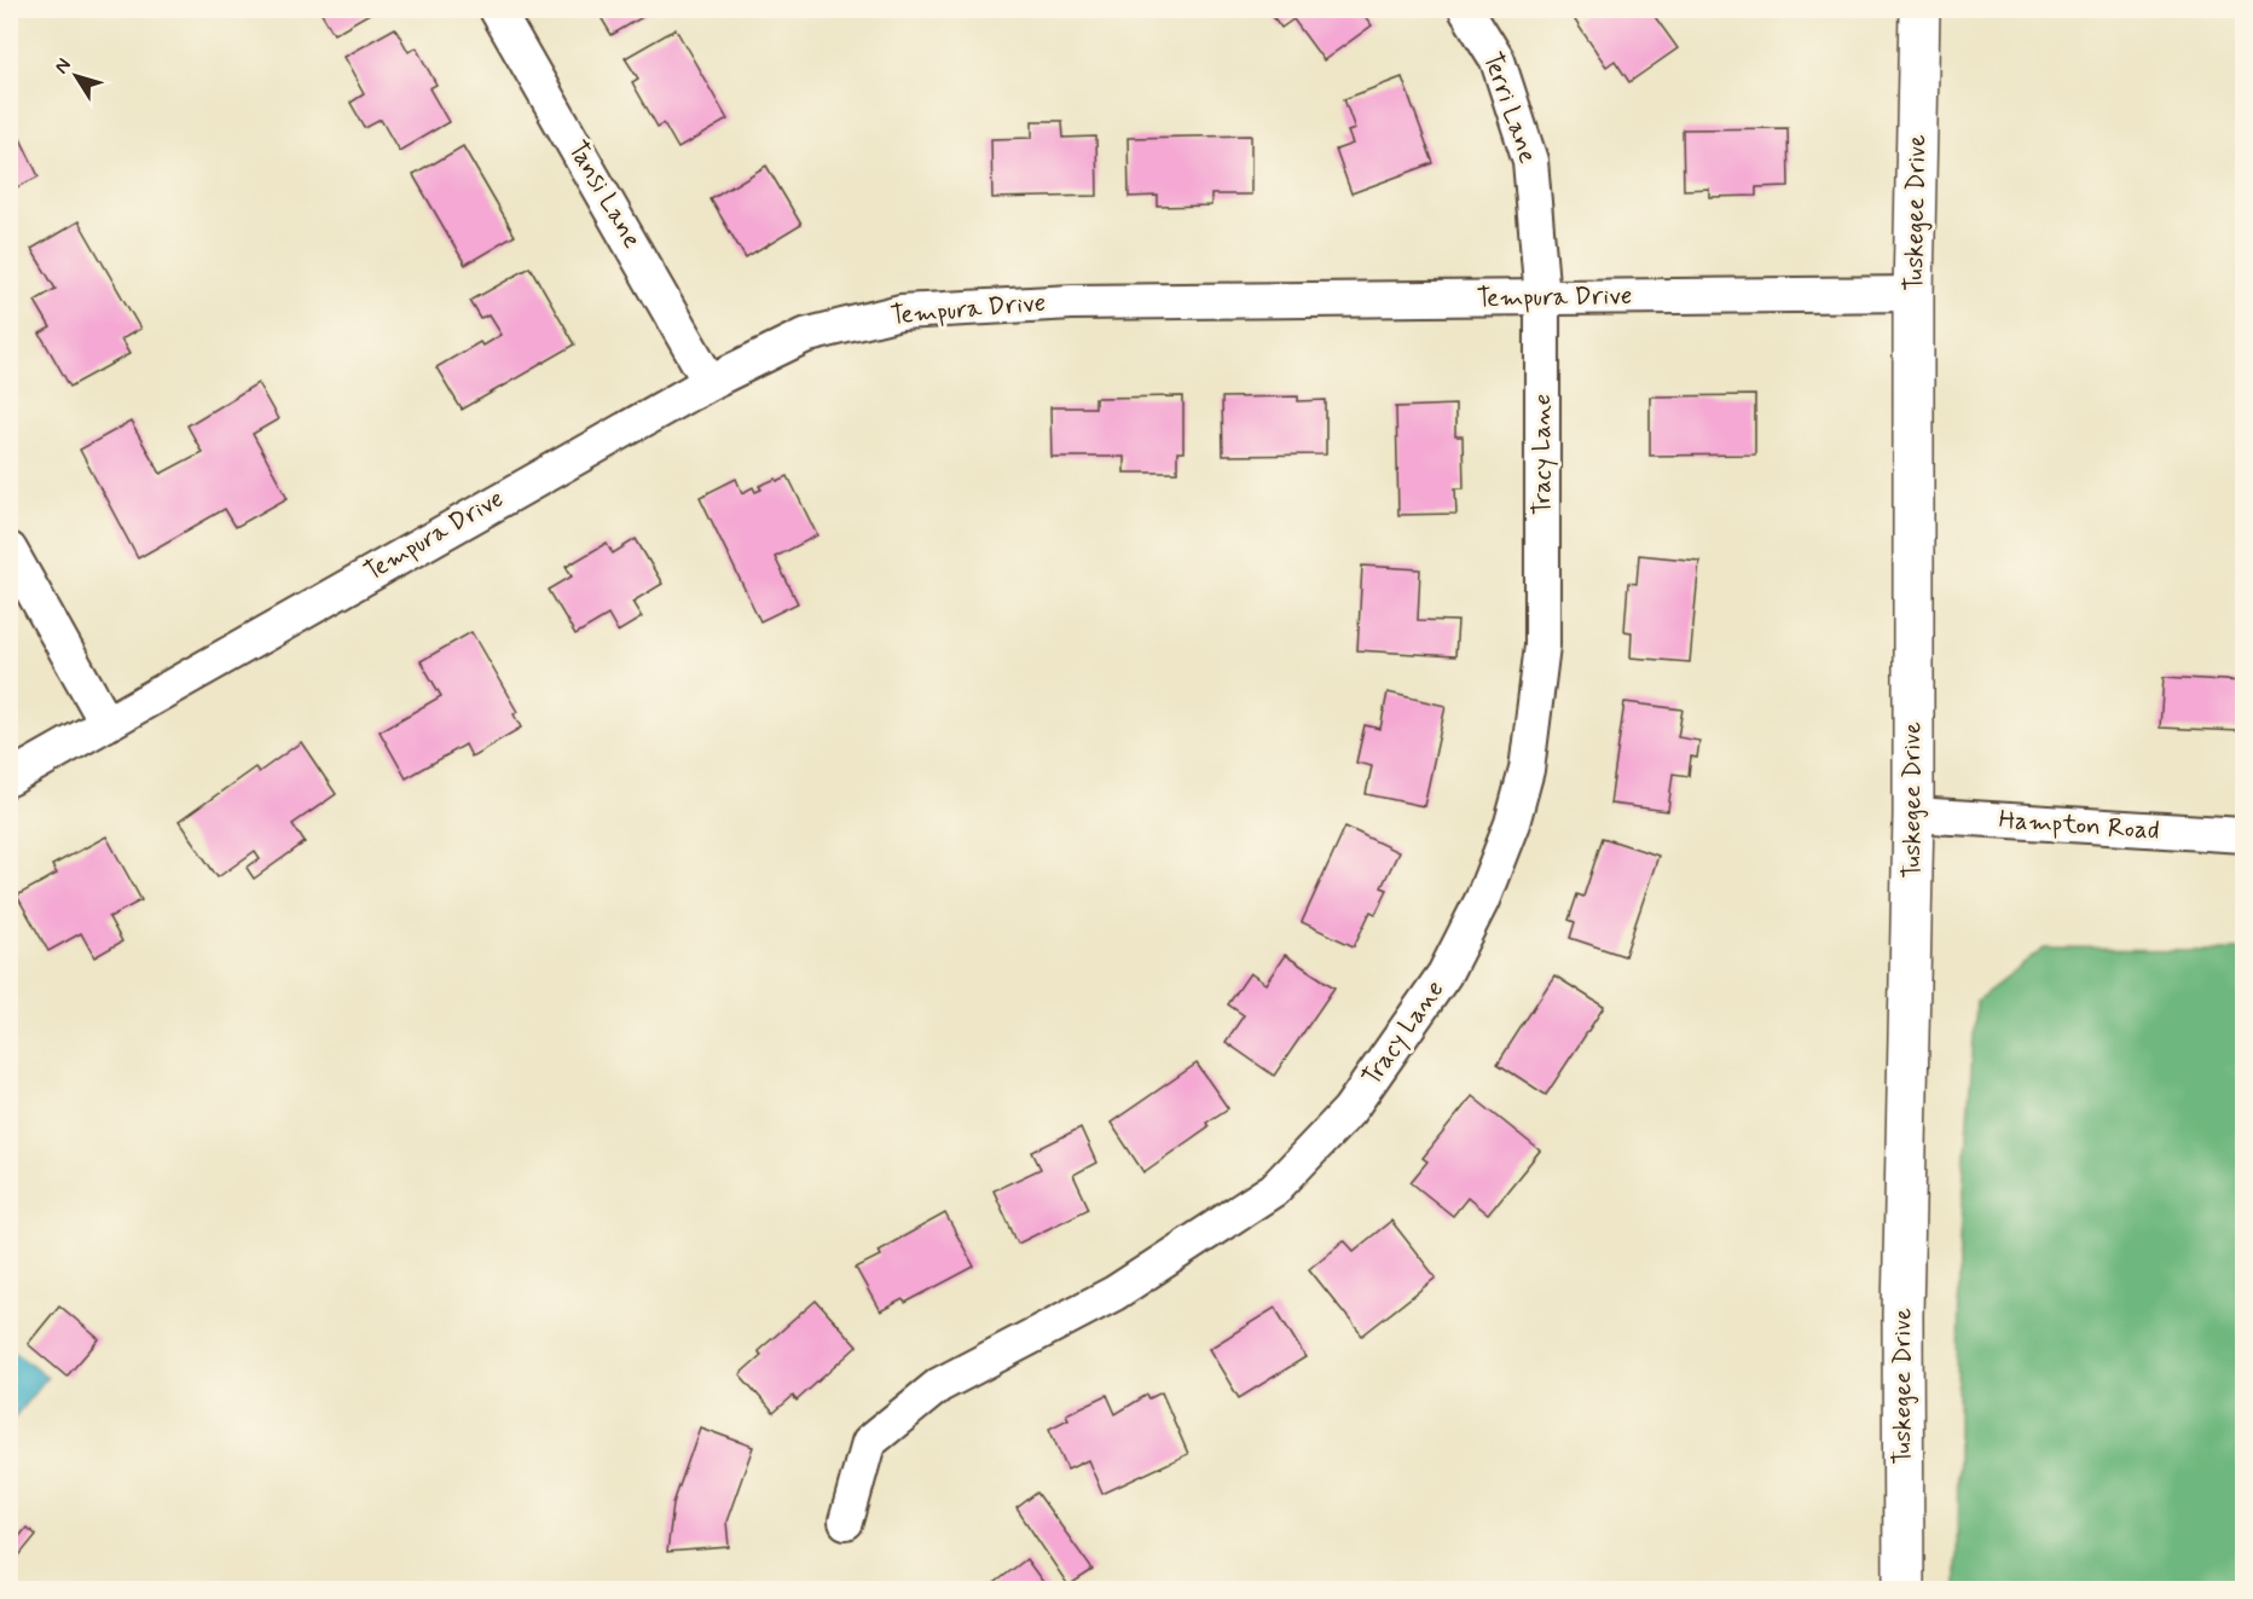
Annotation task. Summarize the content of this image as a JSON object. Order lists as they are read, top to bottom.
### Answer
{
  "streets": {
    "street": [
      "Terri Lane",
      "Tansi Lane",
      "Tuskegee Drive",
      "Tempura Drive",
      "Tracy Lane",
      "Hampton Road"
    ]
  },
  "crossings": [
    ["Terri Lane", "Tempura Drive"],
    ["Terri Lane", "Tracy Lane"],
    ["Tansi Lane", "Tempura Drive"],
    ["Tuskegee Drive", "Tempura Drive"],
    ["Tuskegee Drive", "Hampton Road"],
    ["Tempura Drive", "Tracy Lane"]
  ],
  "north": "top left"
}
